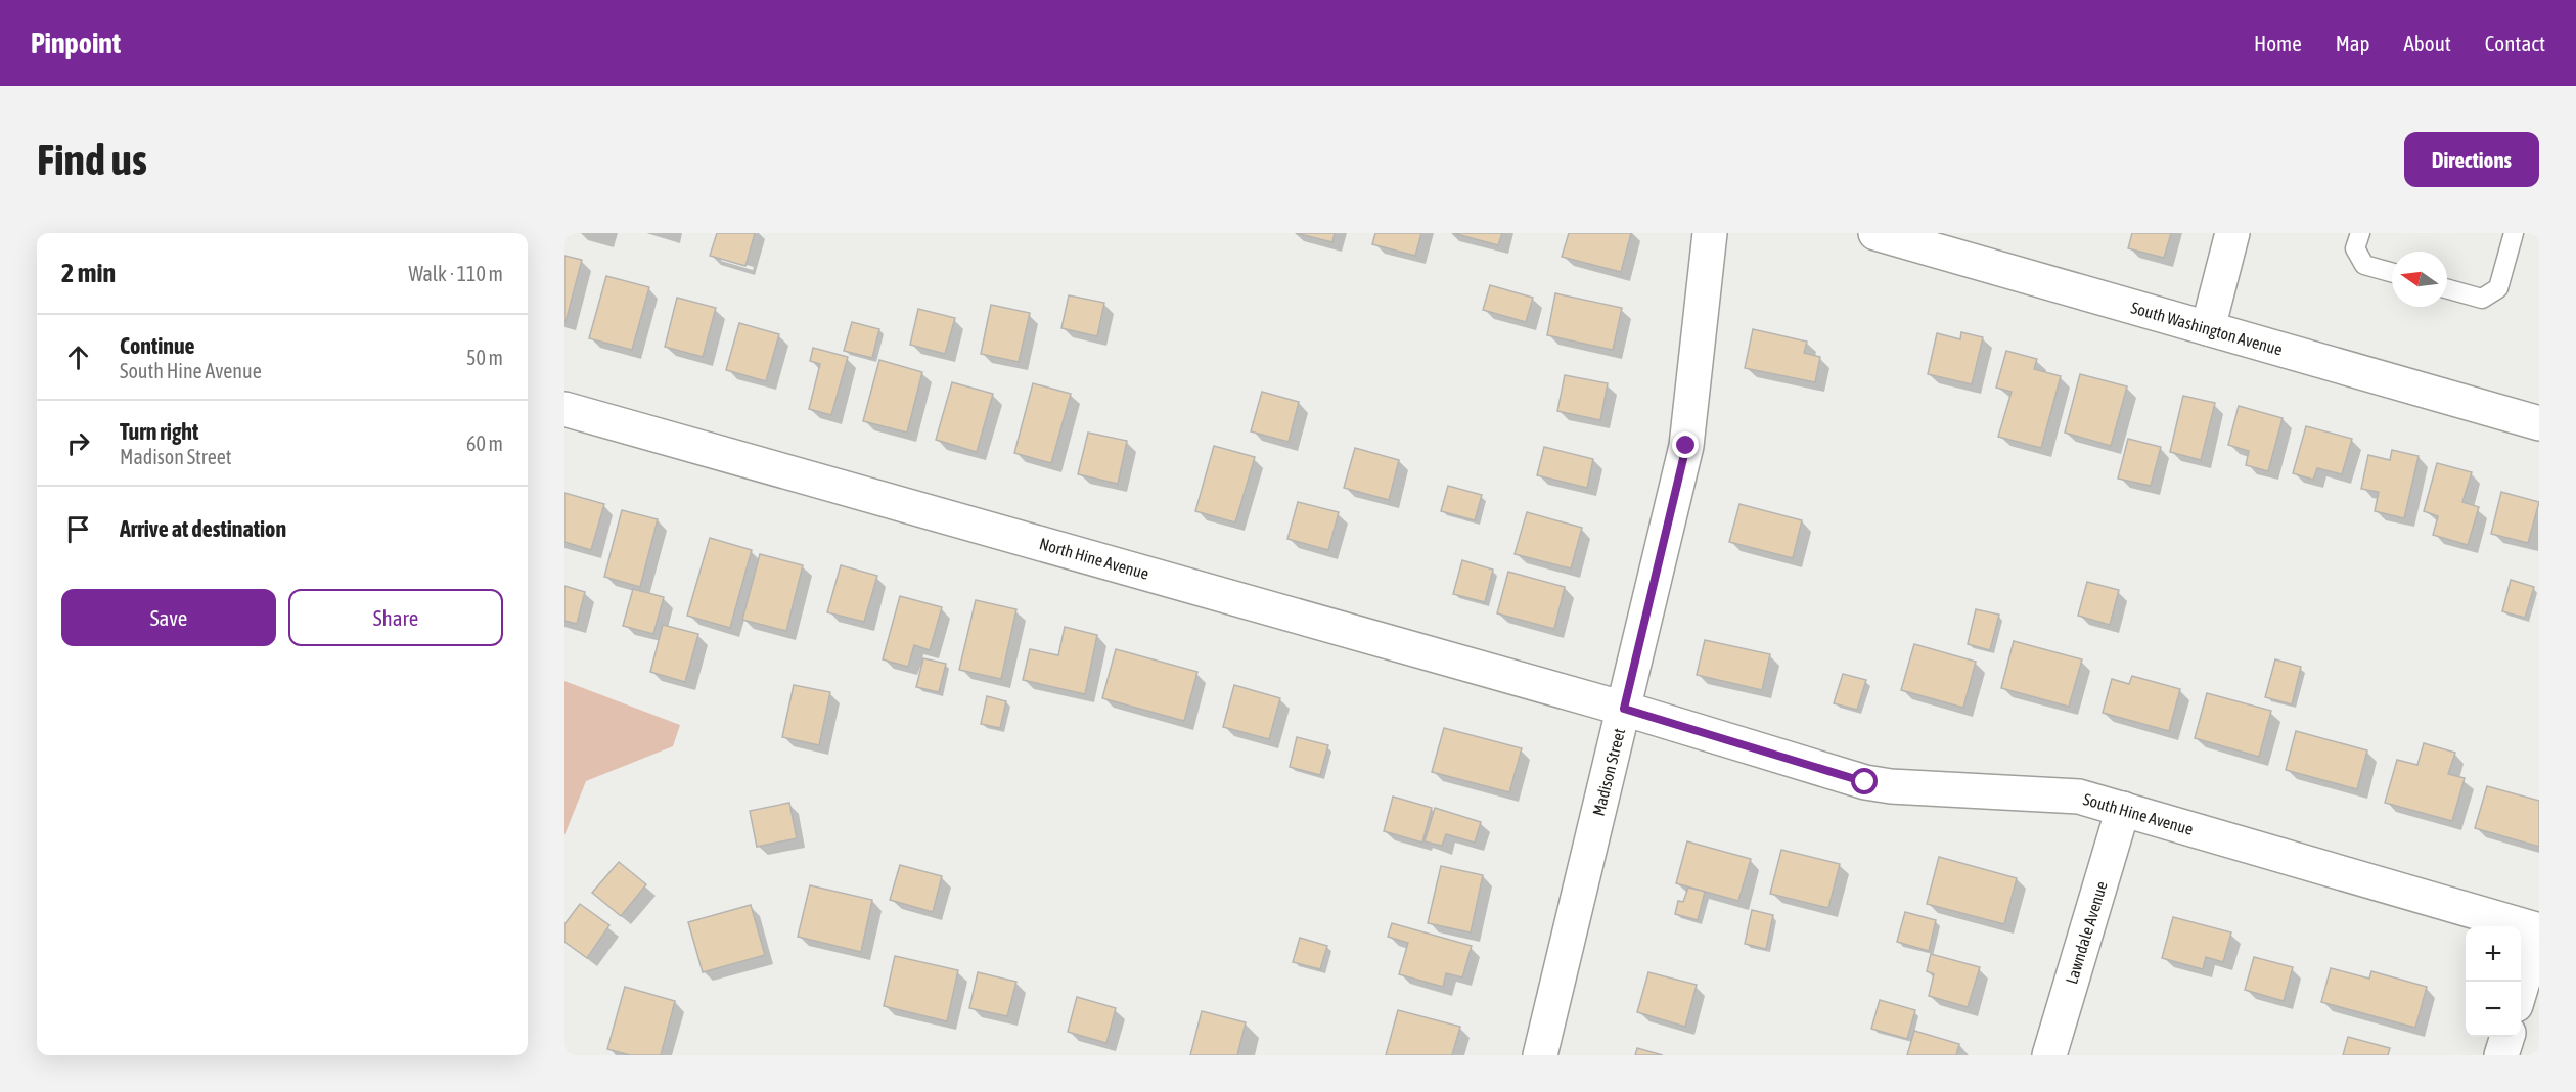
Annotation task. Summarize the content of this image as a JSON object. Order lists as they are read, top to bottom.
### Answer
{
  "streets": {
    "street": [
      "South Washington Avenue",
      "North Hine Avenue",
      "Madison Street",
      "South Hine Avenue",
      "Lawndale Avenue"
    ]
  },
  "crossings": [
    ["North Hine Avenue", "Madison Street"],
    ["North Hine Avenue", "South Hine Avenue"],
    ["Madison Street", "South Hine Avenue"],
    ["South Hine Avenue", "Lawndale Avenue"]
  ],
  "north": "left",
  "page": {
    "header": "Pinpoint",
    "nav": [
      "Home",
      "Map",
      "About",
      "Contact"
    ],
    "buttons": [
      "Directions",
      ["Save", "Share"]
    ],
    "title": "Find us",
    "heading": ["2 min", "Walk · 110 m"],
    "list": [
      ["Continue", "South Hine Avenue", "50 m"],
      ["Turn right", "Madison Street", "60 m"],
      "Arrive at destination"
    ],
    "map_buttons": ["+", "−"]
  }
}
